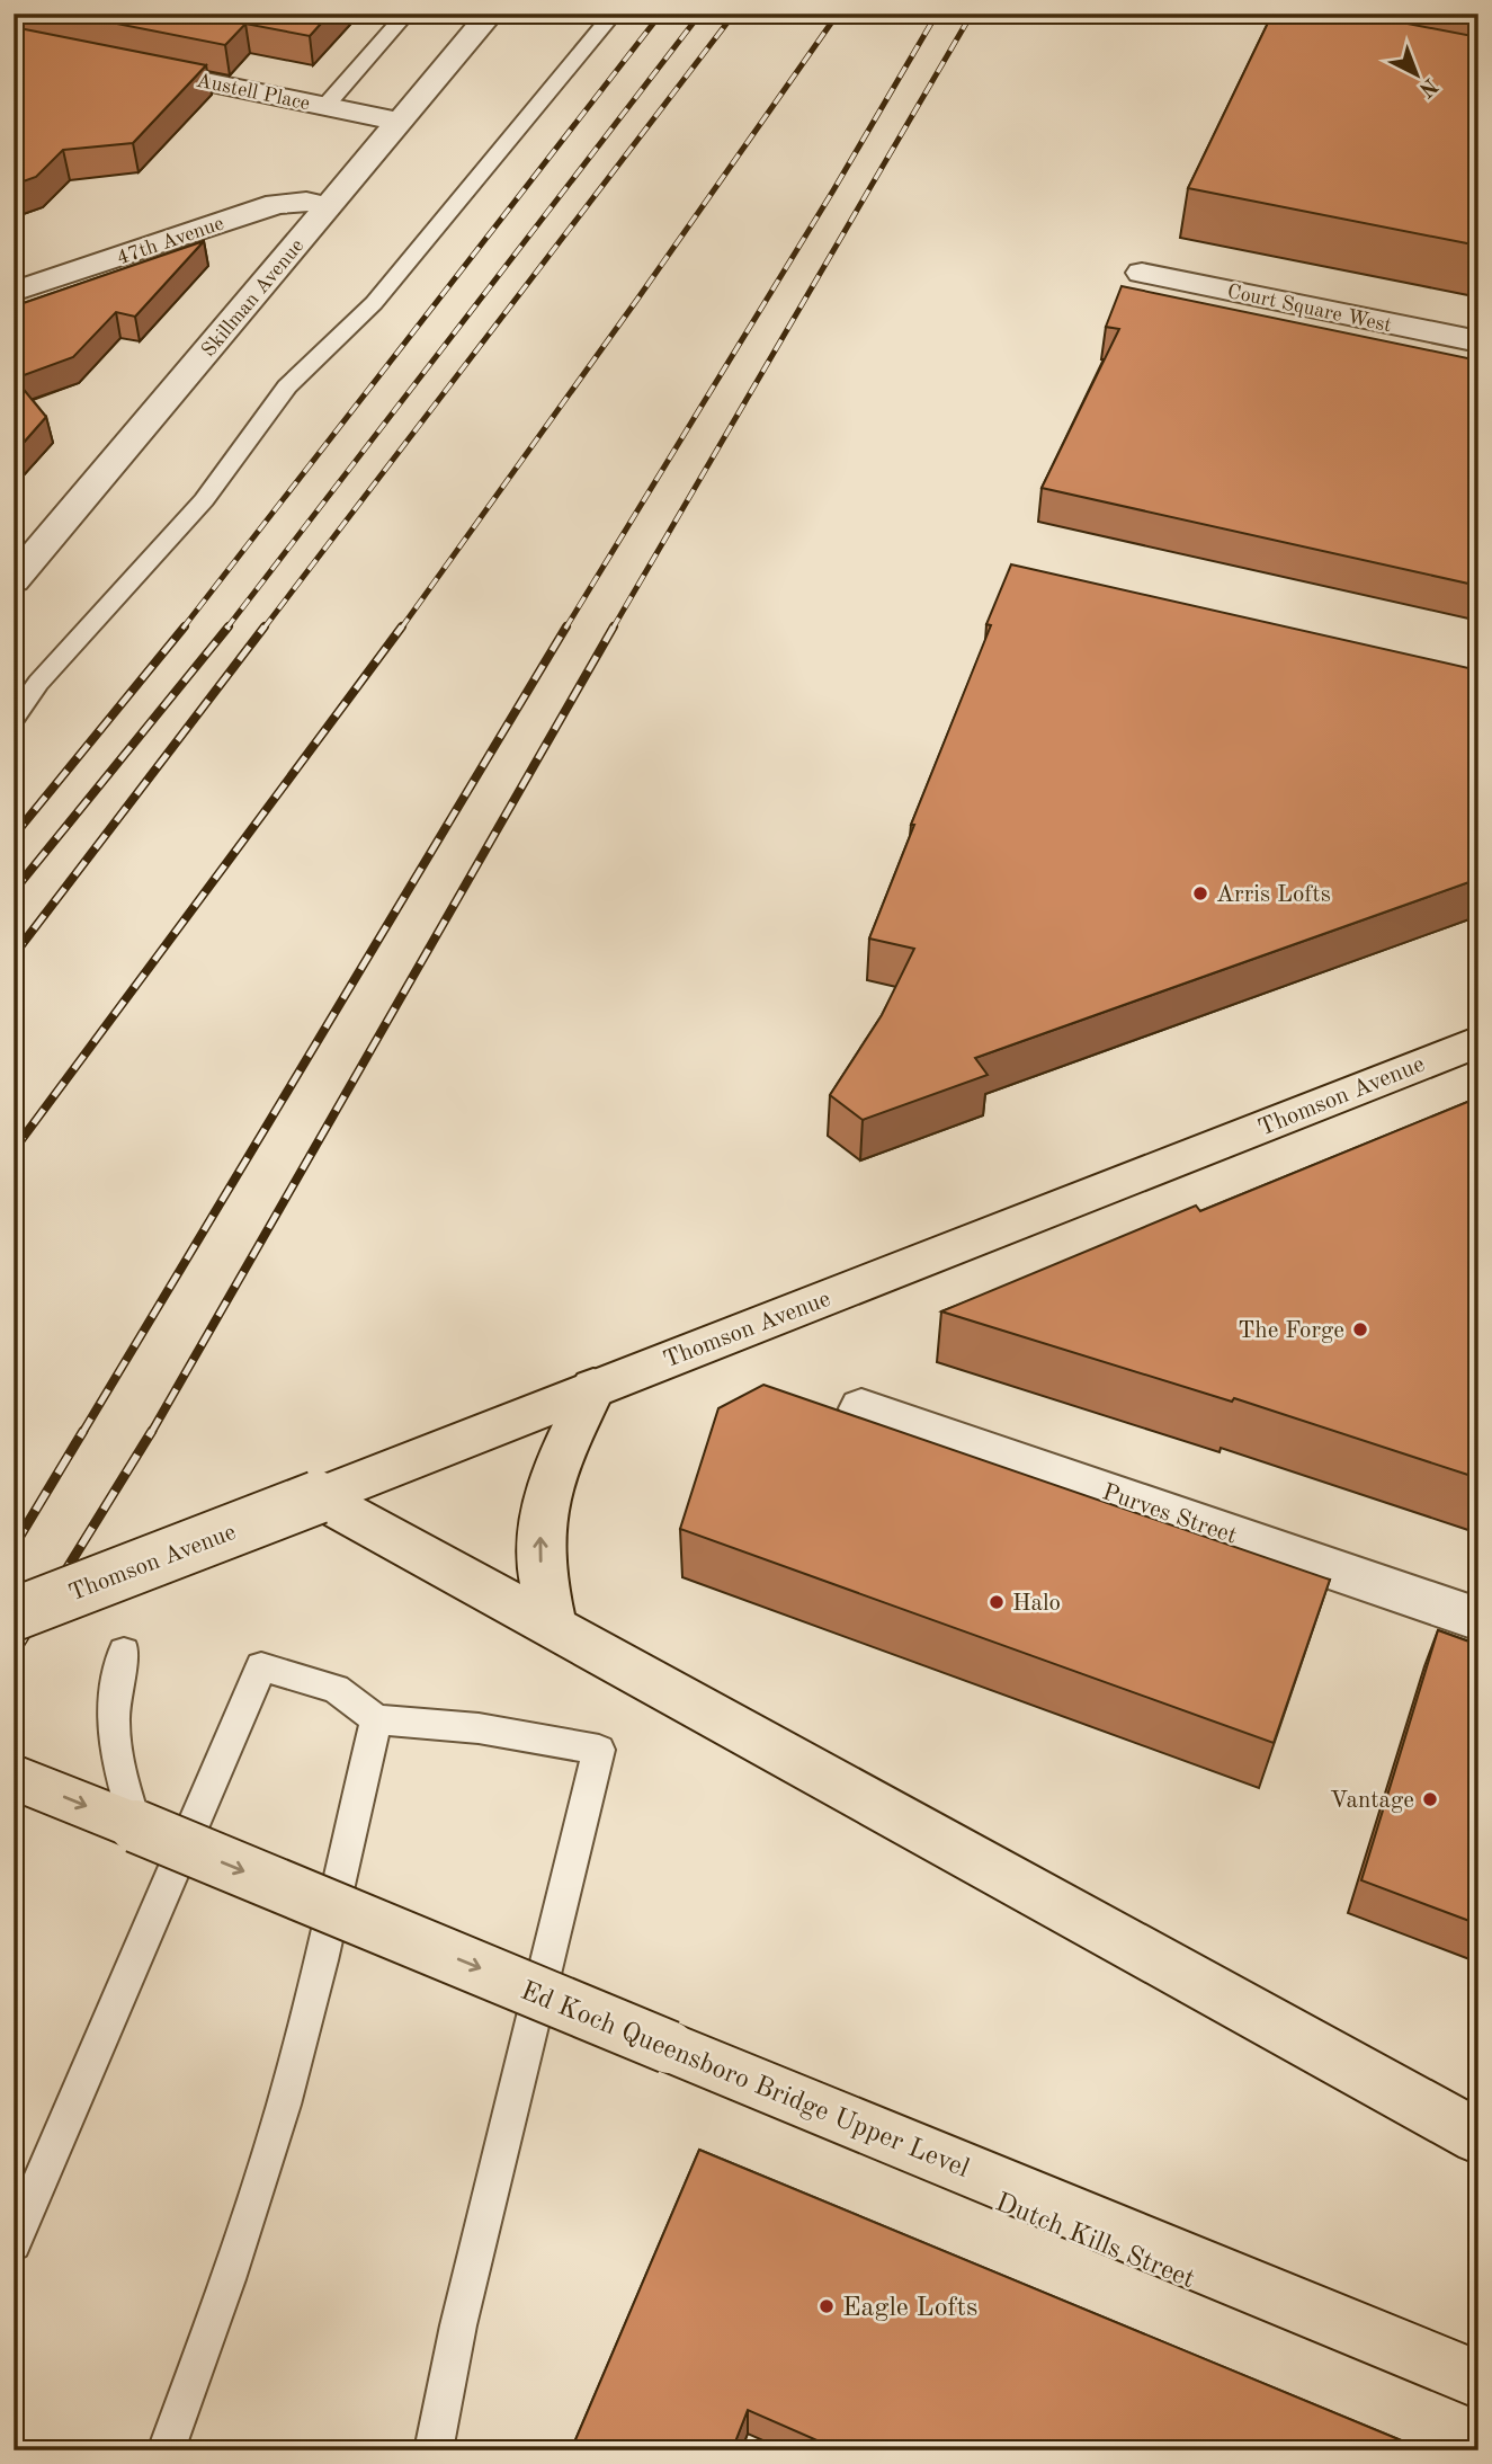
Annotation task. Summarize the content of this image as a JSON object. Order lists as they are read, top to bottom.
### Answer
{
  "streets": {
    "main road": ["Thomson Avenue", "Ed Koch Queensboro Bridge Upper Level"],
    "street": [
      "Austell Place",
      "47th Avenue",
      "Skillman Avenue",
      "Court Square West",
      "Purves Street",
      "Dutch Kills Street"
    ]
  },
  "crossings": [
    ["Austell Place", "Skillman Avenue"],
    ["47th Avenue", "Skillman Avenue"]
  ],
  "places": [
    "Arris Lofts",
    "The Forge",
    "Halo",
    "Vantage",
    "Eagle Lofts"
  ],
  "north": "bottom right"
}
